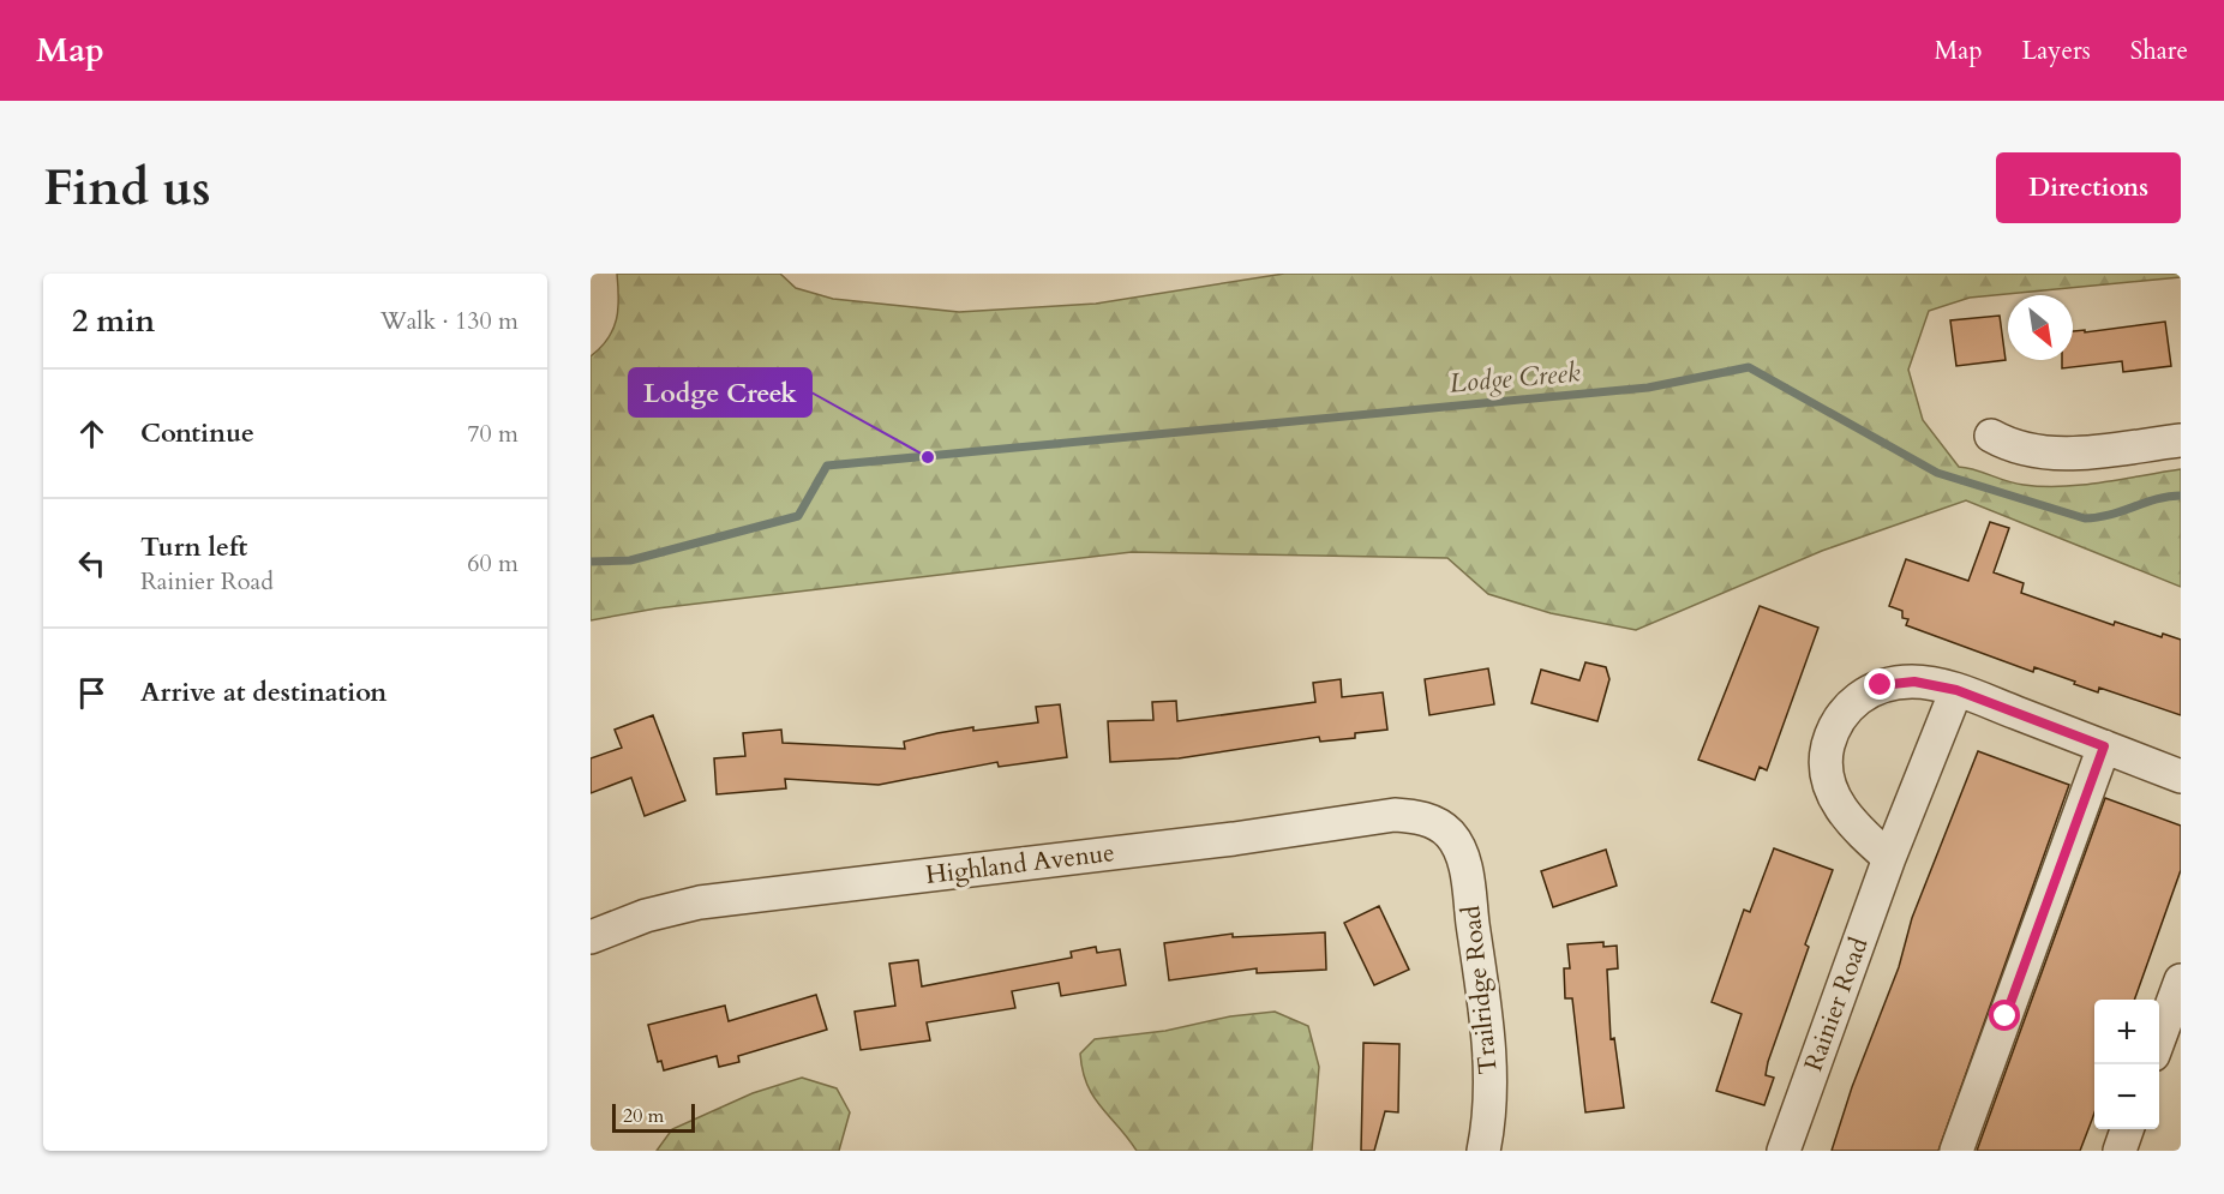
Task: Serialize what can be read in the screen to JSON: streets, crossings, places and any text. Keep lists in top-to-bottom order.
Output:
{
  "streets": {
    "street": ["Highland Avenue", "Trailridge Road", "Rainier Road"]
  },
  "crossings": [
    ["Highland Avenue", "Trailridge Road"]
  ],
  "water": ["Lodge Creek"],
  "places": ["Lodge Creek"],
  "scale_bar": "20 m",
  "north": "bottom right",
  "page": {
    "header": "Map",
    "nav": ["Map", "Layers", "Share"],
    "buttons": "Directions",
    "title": "Find us",
    "heading": ["2 min", "Walk · 130 m"],
    "list": [
      ["Continue", "70 m"],
      ["Turn left", "Rainier Road", "60 m"],
      "Arrive at destination"
    ],
    "map_buttons": ["+", "−"],
    "scale": "20 m"
  }
}
